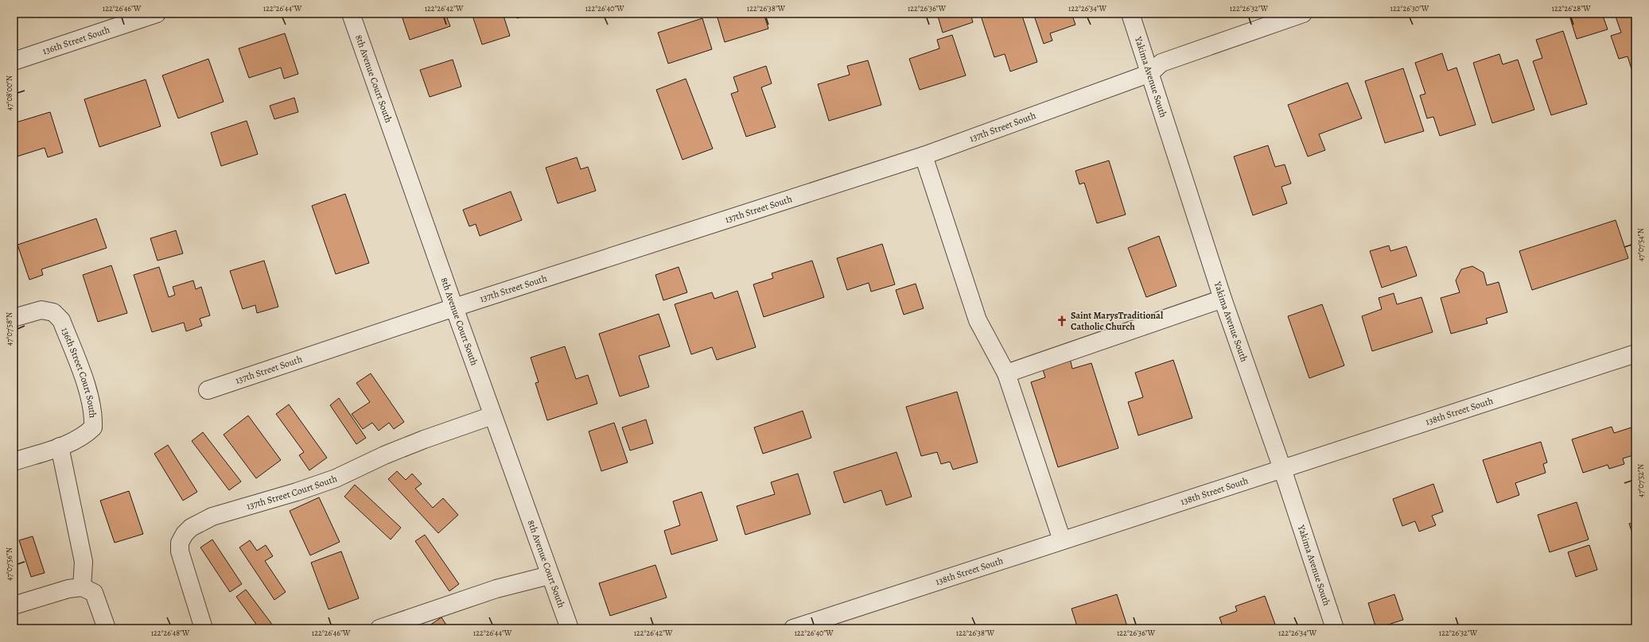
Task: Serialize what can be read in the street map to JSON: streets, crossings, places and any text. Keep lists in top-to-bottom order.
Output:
{
  "streets": {
    "street": [
      "136th Street South",
      "Yakima Avenue South",
      "8th Avenue Court South",
      "137th Street South",
      "136th Street Court South",
      "138th Street South",
      "137th Street Court South"
    ]
  },
  "crossings": [
    ["Yakima Avenue South", "137th Street South"],
    ["Yakima Avenue South", "138th Street South"],
    ["8th Avenue Court South", "137th Street South"],
    ["8th Avenue Court South", "137th Street Court South"]
  ],
  "places": {
    "church": ["Saint MarysTraditional Catholic Church"]
  },
  "coordinates": [
    "122°26'46\"W",
    "122°26'44\"W",
    "122°26'42\"W",
    "122°26'40\"W",
    "122°26'38\"W",
    "122°26'36\"W",
    "122°26'34\"W",
    "122°26'32\"W",
    "122°26'30\"W",
    "122°26'28\"W",
    "47°08'00\"N",
    "47°07'54\"N",
    "47°07'58\"N",
    "47°07'52\"N",
    "47°07'56\"N",
    "122°26'48\"W"
  ]
}
